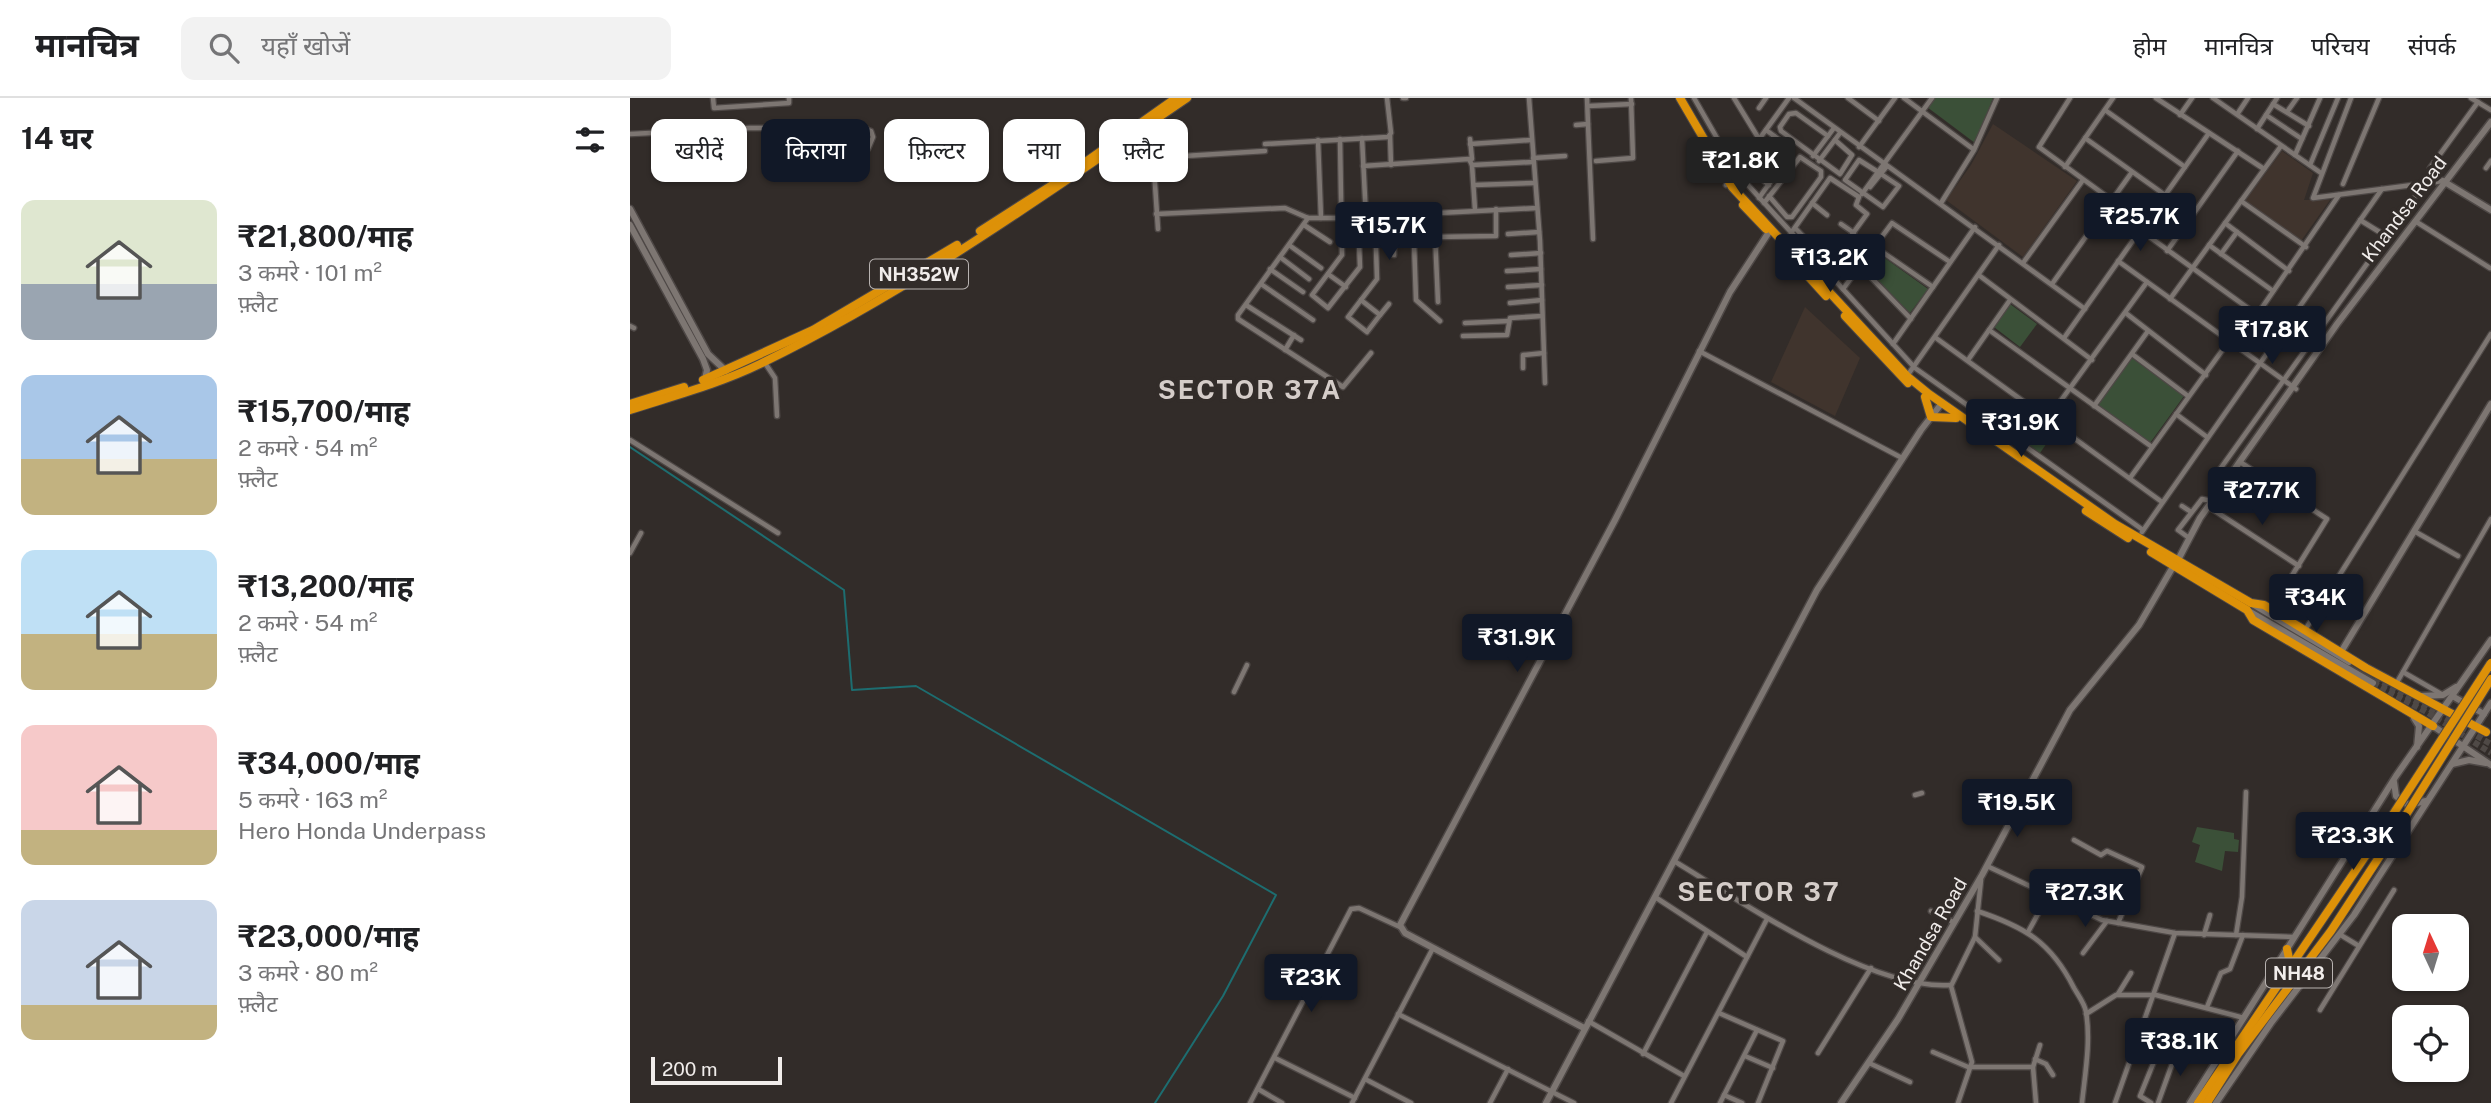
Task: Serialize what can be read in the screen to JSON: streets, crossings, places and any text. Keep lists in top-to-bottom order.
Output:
{
  "streets": {
    "highway": ["NH352W", "NH48"],
    "street": ["Khandsa Road"]
  },
  "districts": ["SECTOR 37A", "SECTOR 37"],
  "scale_bar": "200 m",
  "north": "top",
  "page": {
    "header": "मानचित्र",
    "search": "यहाँ खोजें",
    "nav": [
      "होम",
      "मानचित्र",
      "परिचय",
      "संपर्क"
    ],
    "heading": "14 घर",
    "chip": [
      "खरीदें",
      "किराया",
      "फ़िल्टर",
      "नया",
      "फ़्लैट"
    ],
    "price": [
      "₹21.8K",
      "₹25.7K",
      "₹15.7K",
      "₹13.2K",
      "₹17.8K",
      "₹31.9K",
      "₹27.7K",
      "₹34K",
      "₹31.9K",
      "₹19.5K",
      "₹23.3K",
      "₹27.3K",
      "₹23K",
      "₹38.1K"
    ],
    "list": [
      {
        "name": "₹21,800/माह",
        "note": "3 कमरे · 101 m² · फ़्लैट"
      },
      {
        "name": "₹15,700/माह",
        "note": "2 कमरे · 54 m² · फ़्लैट"
      },
      {
        "name": "₹13,200/माह",
        "note": "2 कमरे · 54 m² · फ़्लैट"
      },
      {
        "name": "₹34,000/माह",
        "note": "5 कमरे · 163 m² · Hero Honda Underpass"
      },
      {
        "name": "₹23,000/माह",
        "note": "3 कमरे · 80 m² · फ़्लैट"
      }
    ],
    "scale": "200 m"
  }
}
